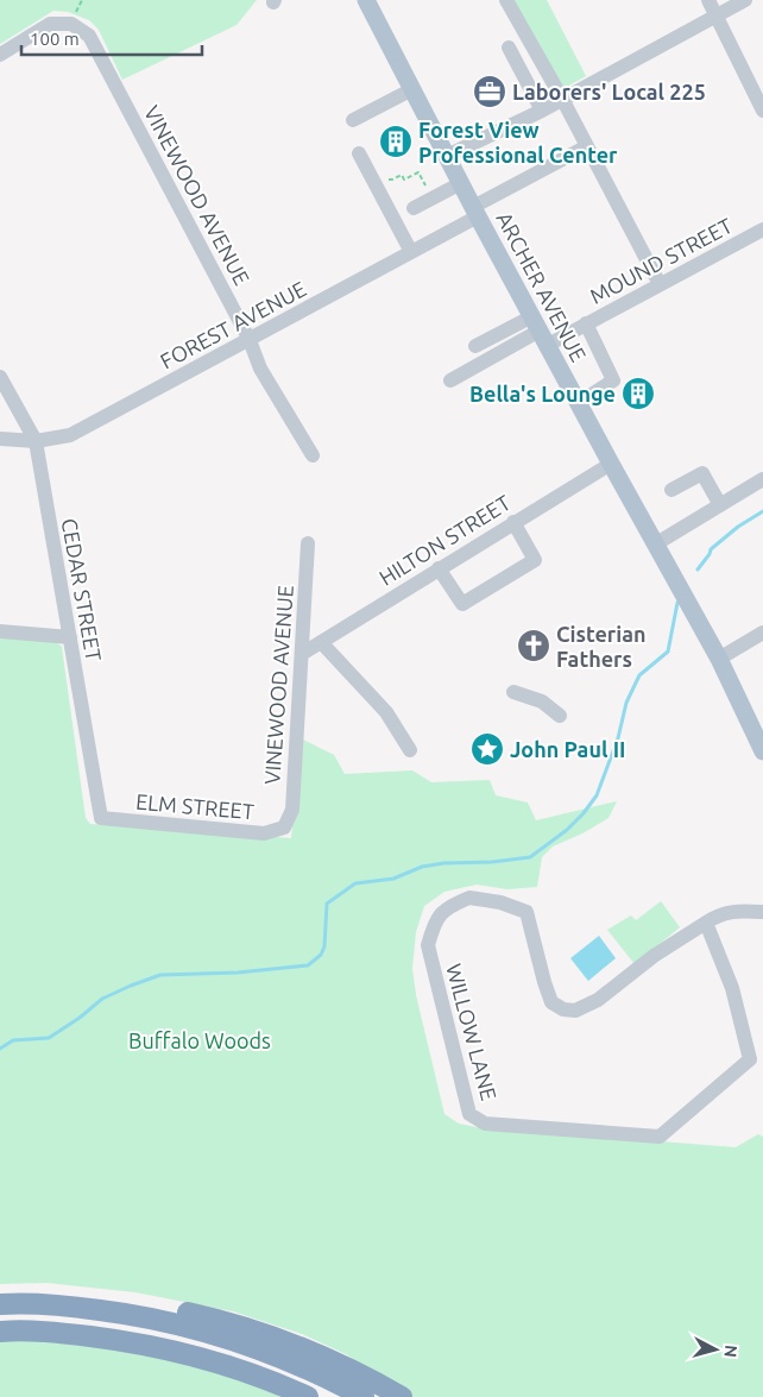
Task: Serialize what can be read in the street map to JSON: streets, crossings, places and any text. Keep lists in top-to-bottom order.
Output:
{
  "streets": {
    "main road": ["ARCHER AVENUE"],
    "street": [
      "VINEWOOD AVENUE",
      "MOUND STREET",
      "FOREST AVENUE",
      "HILTON STREET",
      "CEDAR STREET",
      "ELM STREET",
      "WILLOW LANE"
    ]
  },
  "crossings": [
    ["VINEWOOD AVENUE", "FOREST AVENUE"],
    ["VINEWOOD AVENUE", "HILTON STREET"],
    ["VINEWOOD AVENUE", "ELM STREET"],
    ["MOUND STREET", "ARCHER AVENUE"],
    ["ARCHER AVENUE", "FOREST AVENUE"],
    ["ARCHER AVENUE", "HILTON STREET"],
    ["FOREST AVENUE", "CEDAR STREET"],
    ["CEDAR STREET", "ELM STREET"]
  ],
  "parks": ["Buffalo Woods"],
  "places": {
    "office": ["Laborers' Local 225"],
    "building": ["Forest View Professional Center", "Bella's Lounge"],
    "church": ["Cisterian Fathers"],
    "place": ["John Paul II"]
  },
  "scale_bar": "100 m",
  "north": "right"
}
